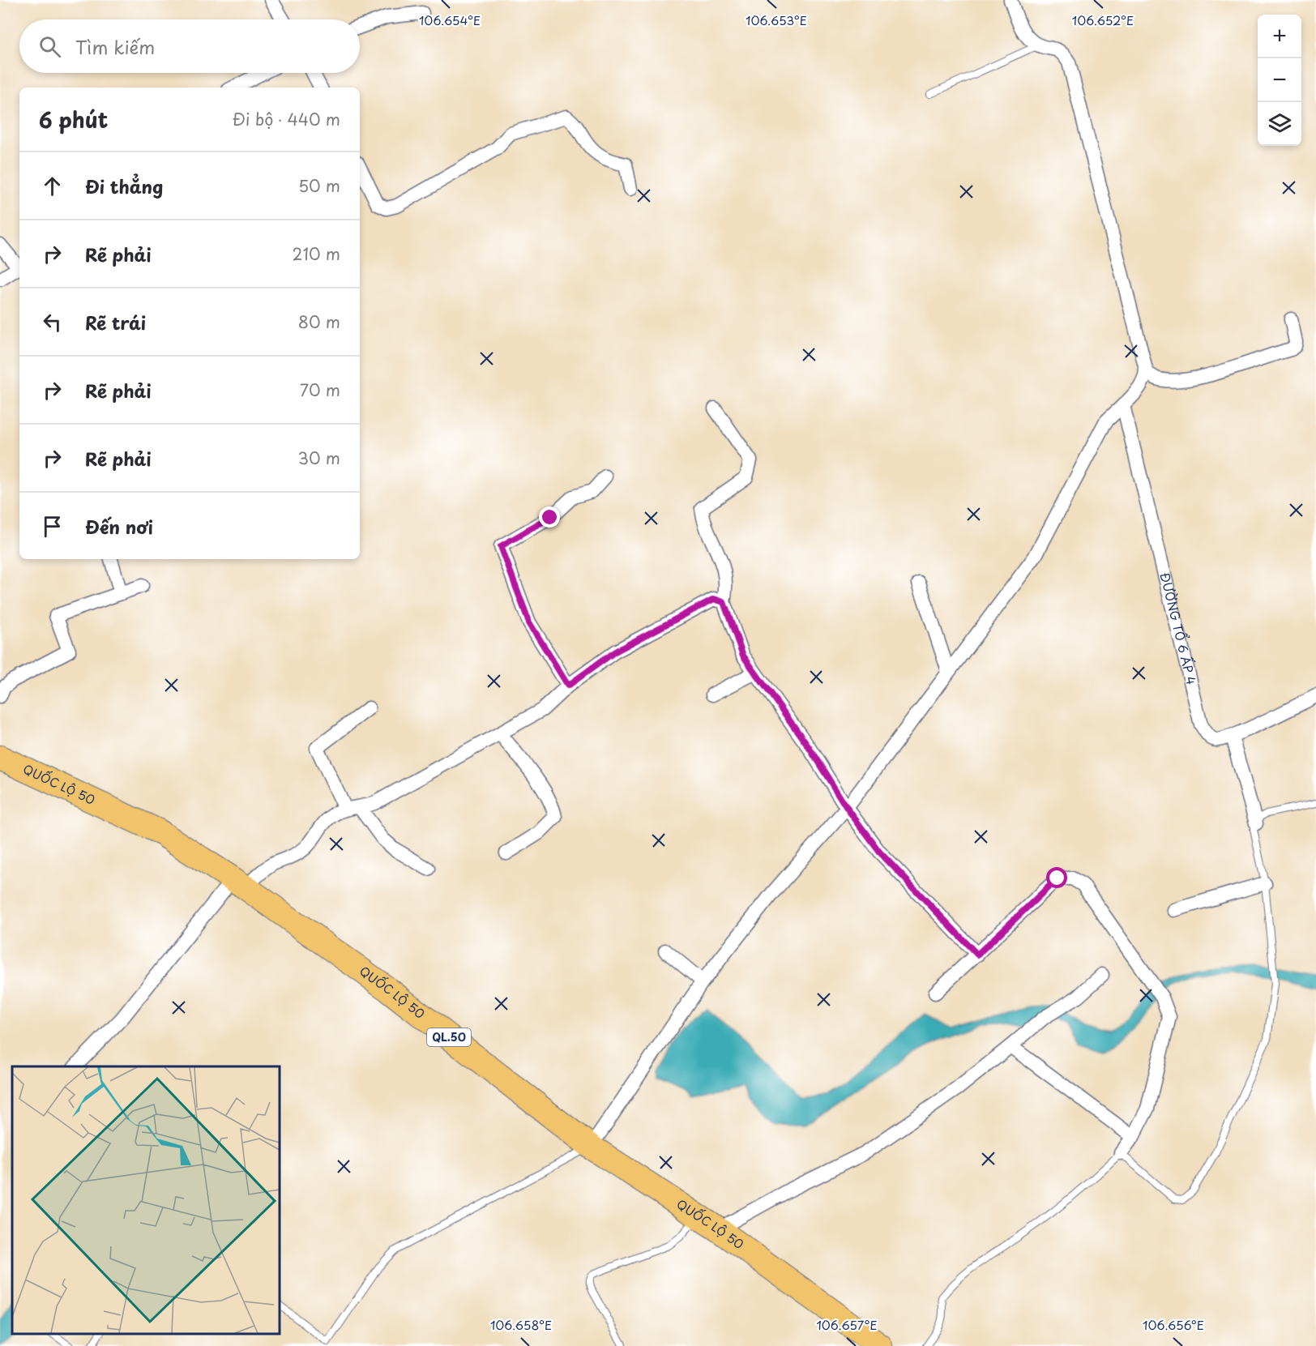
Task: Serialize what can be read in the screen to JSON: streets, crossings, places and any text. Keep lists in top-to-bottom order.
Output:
{
  "streets": {
    "highway": ["QUỐC LỘ 50", "QL.50"],
    "street": ["ĐƯỜNG TỔ 6 ẤP 4"]
  },
  "page": {
    "map_buttons": ["+", "−"],
    "search": "Tìm kiếm",
    "heading": ["6 phút", "Đi bộ · 440 m"],
    "list": [
      ["Đi thẳng", "50 m"],
      ["Rẽ phải", "210 m"],
      ["Rẽ trái", "80 m"],
      ["Rẽ phải", "70 m"],
      ["Rẽ phải", "30 m"],
      "Đến nơi"
    ]
  },
  "coordinates": [
    "106.653°E",
    "106.654°E",
    "106.652°E",
    "106.658°E",
    "106.657°E",
    "106.656°E"
  ]
}
